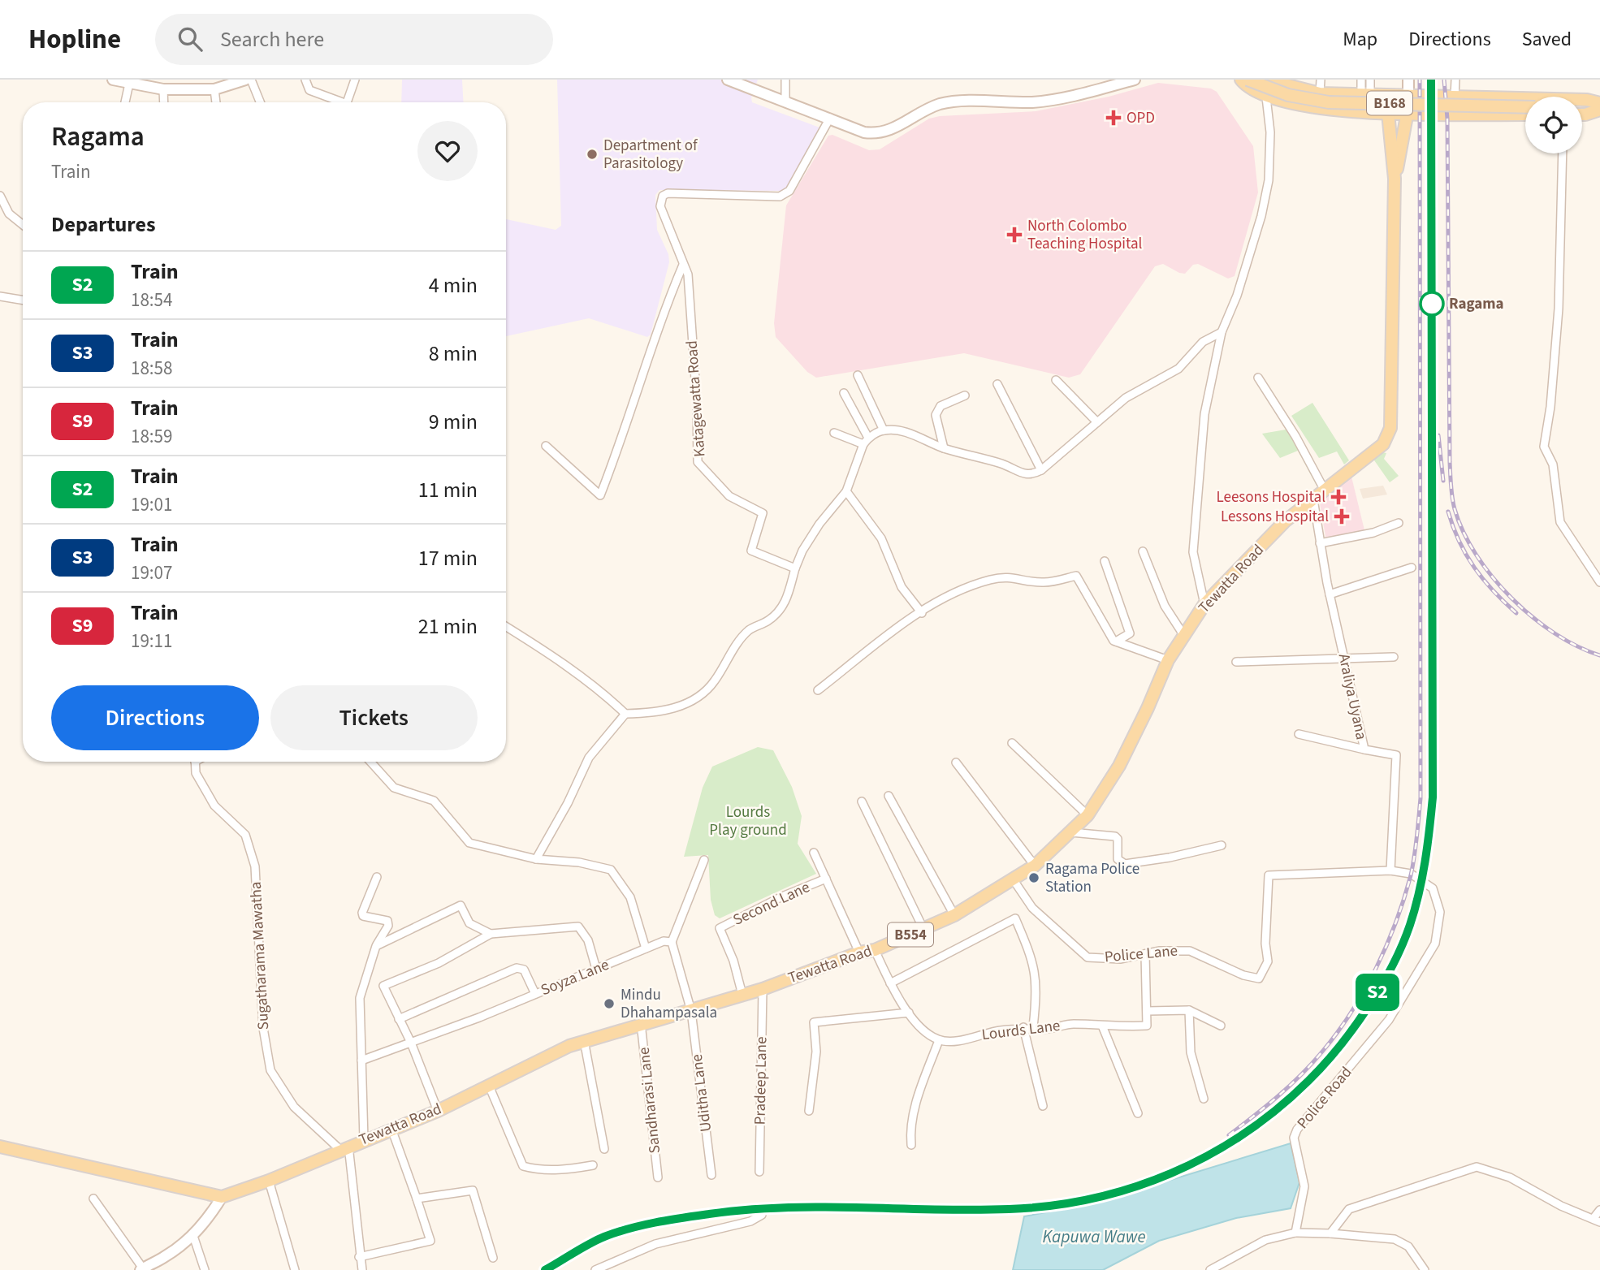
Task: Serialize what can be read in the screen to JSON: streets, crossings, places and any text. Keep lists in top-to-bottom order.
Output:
{
  "streets": {
    "main road": ["B168", "Tewatta Road", "B554"],
    "street": [
      "Katagewatta Road",
      "Araliya Uyana",
      "Second Lane",
      "Police Lane",
      "Sugatharama Mawatha",
      "Soyza Lane",
      "Lourds Lane",
      "Pradeep Lane",
      "Uditha Lane",
      "Police Road",
      "Sandharasi Lane"
    ]
  },
  "crossings": [
    ["B168", "Tewatta Road"],
    ["Tewatta Road", "Araliya Uyana"],
    ["Tewatta Road", "Second Lane"],
    ["Tewatta Road", "Police Lane"],
    ["Tewatta Road", "Sugatharama Mawatha"],
    ["Tewatta Road", "Pradeep Lane"],
    ["Tewatta Road", "Uditha Lane"],
    ["Tewatta Road", "Sandharasi Lane"],
    ["Araliya Uyana", "Police Road"],
    ["Police Lane", "Police Road"]
  ],
  "water": ["Kapuwa Wawe"],
  "parks": ["Lourds Play ground"],
  "places": {
    "health": [
      "OPD",
      "North Colombo Teaching Hospital",
      "Leesons Hospital",
      "Lessons Hospital"
    ],
    "other": [
      "Department of Parasitology",
      "Ragama",
      "Ragama Police Station",
      "Mindu Dhahampasala"
    ]
  },
  "page": {
    "header": "Hopline",
    "search": "Search here",
    "nav": ["Map", "Directions", "Saved"],
    "on_map": "S2",
    "heading": [
      ["Ragama", "Train"],
      "Departures"
    ],
    "list": [
      {
        "mark": "S2",
        "name": "Train",
        "note": "18:54",
        "value": "4 min"
      },
      {
        "mark": "S3",
        "name": "Train",
        "note": "18:58",
        "value": "8 min"
      },
      {
        "mark": "S9",
        "name": "Train",
        "note": "18:59",
        "value": "9 min"
      },
      {
        "mark": "S2",
        "name": "Train",
        "note": "19:01",
        "value": "11 min"
      },
      {
        "mark": "S3",
        "name": "Train",
        "note": "19:07",
        "value": "17 min"
      },
      {
        "mark": "S9",
        "name": "Train",
        "note": "19:11",
        "value": "21 min"
      }
    ],
    "buttons": ["Directions", "Tickets"]
  }
}
